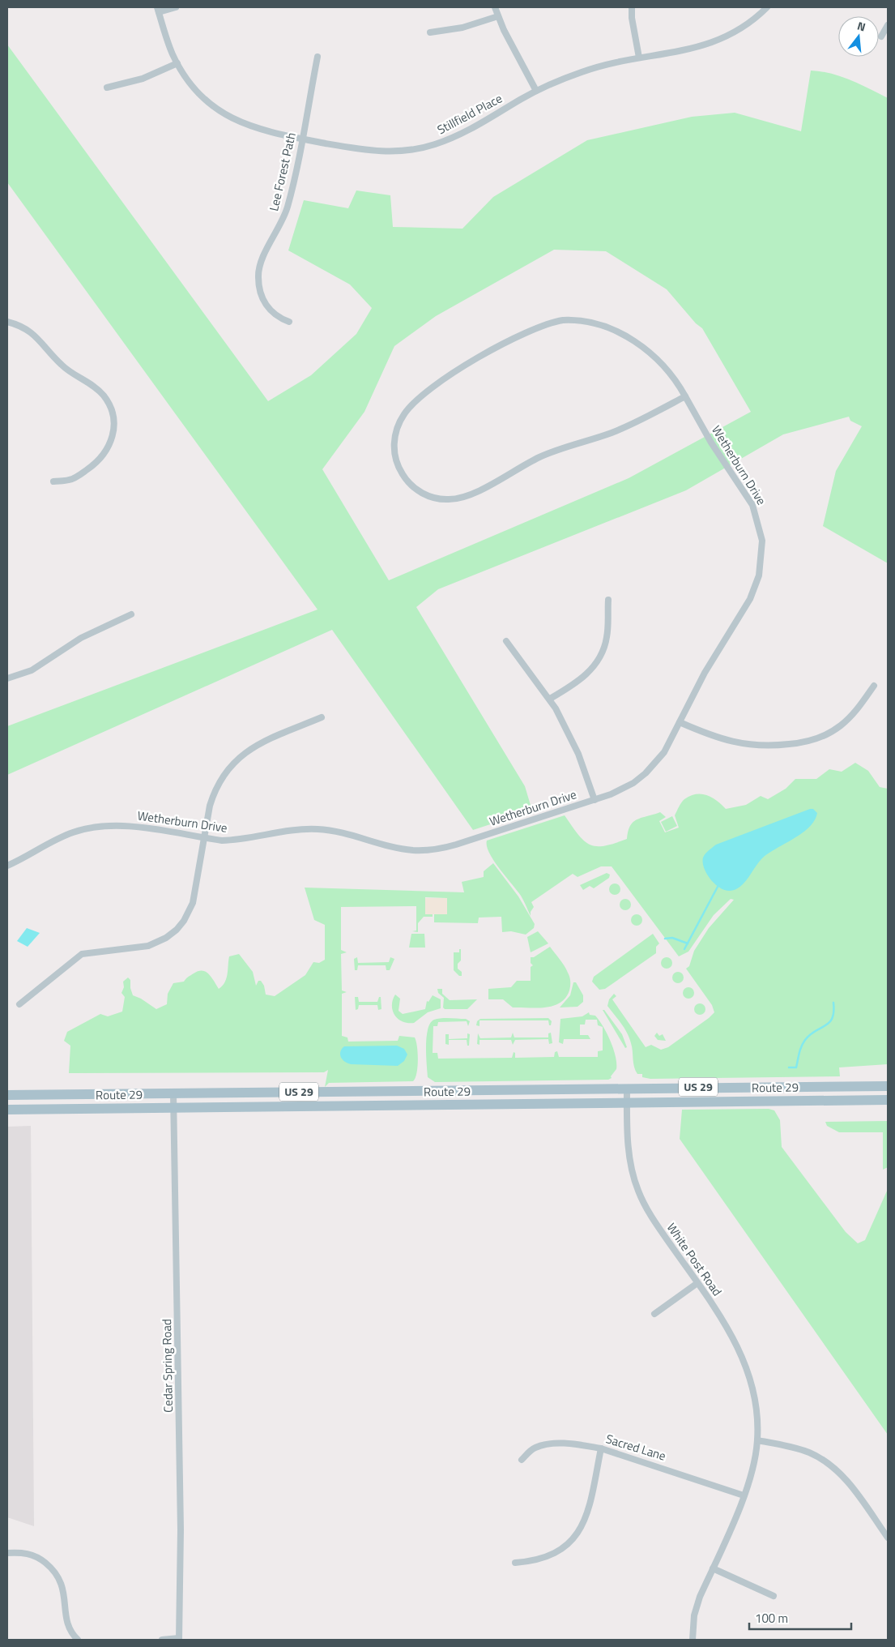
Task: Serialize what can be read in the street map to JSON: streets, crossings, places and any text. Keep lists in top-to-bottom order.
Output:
{
  "streets": {
    "main road": ["US 29", "Route 29"],
    "street": [
      "Stillfield Place",
      "Lee Forest Path",
      "Wetherburn Drive",
      "White Post Road",
      "Cedar Spring Road",
      "Sacred Lane"
    ]
  },
  "crossings": [
    ["Stillfield Place", "Lee Forest Path"],
    ["Route 29", "White Post Road"],
    ["Route 29", "Cedar Spring Road"],
    ["White Post Road", "Sacred Lane"]
  ],
  "scale_bar": "100 m",
  "north": "top"
}
